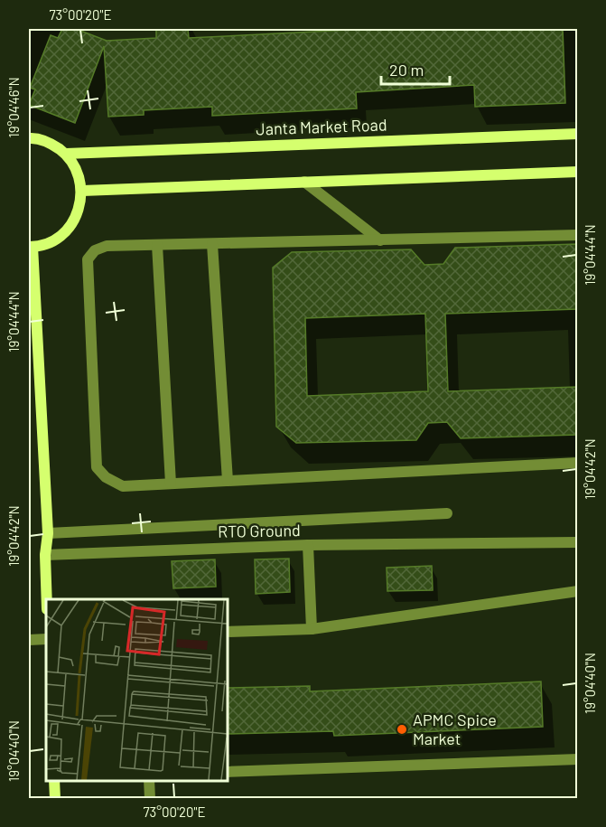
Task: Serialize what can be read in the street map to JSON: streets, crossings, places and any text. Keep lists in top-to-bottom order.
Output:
{
  "streets": {
    "main road": ["Janta Market Road"],
    "street": ["RTO Ground"]
  },
  "places": ["APMC Spice Market"],
  "scale_bar": "20 m",
  "coordinates": [
    "73°00'20\"E",
    "19°04'46\"N",
    "19°04'44\"N",
    "19°04'42\"N",
    "19°04'40\"N"
  ]
}
